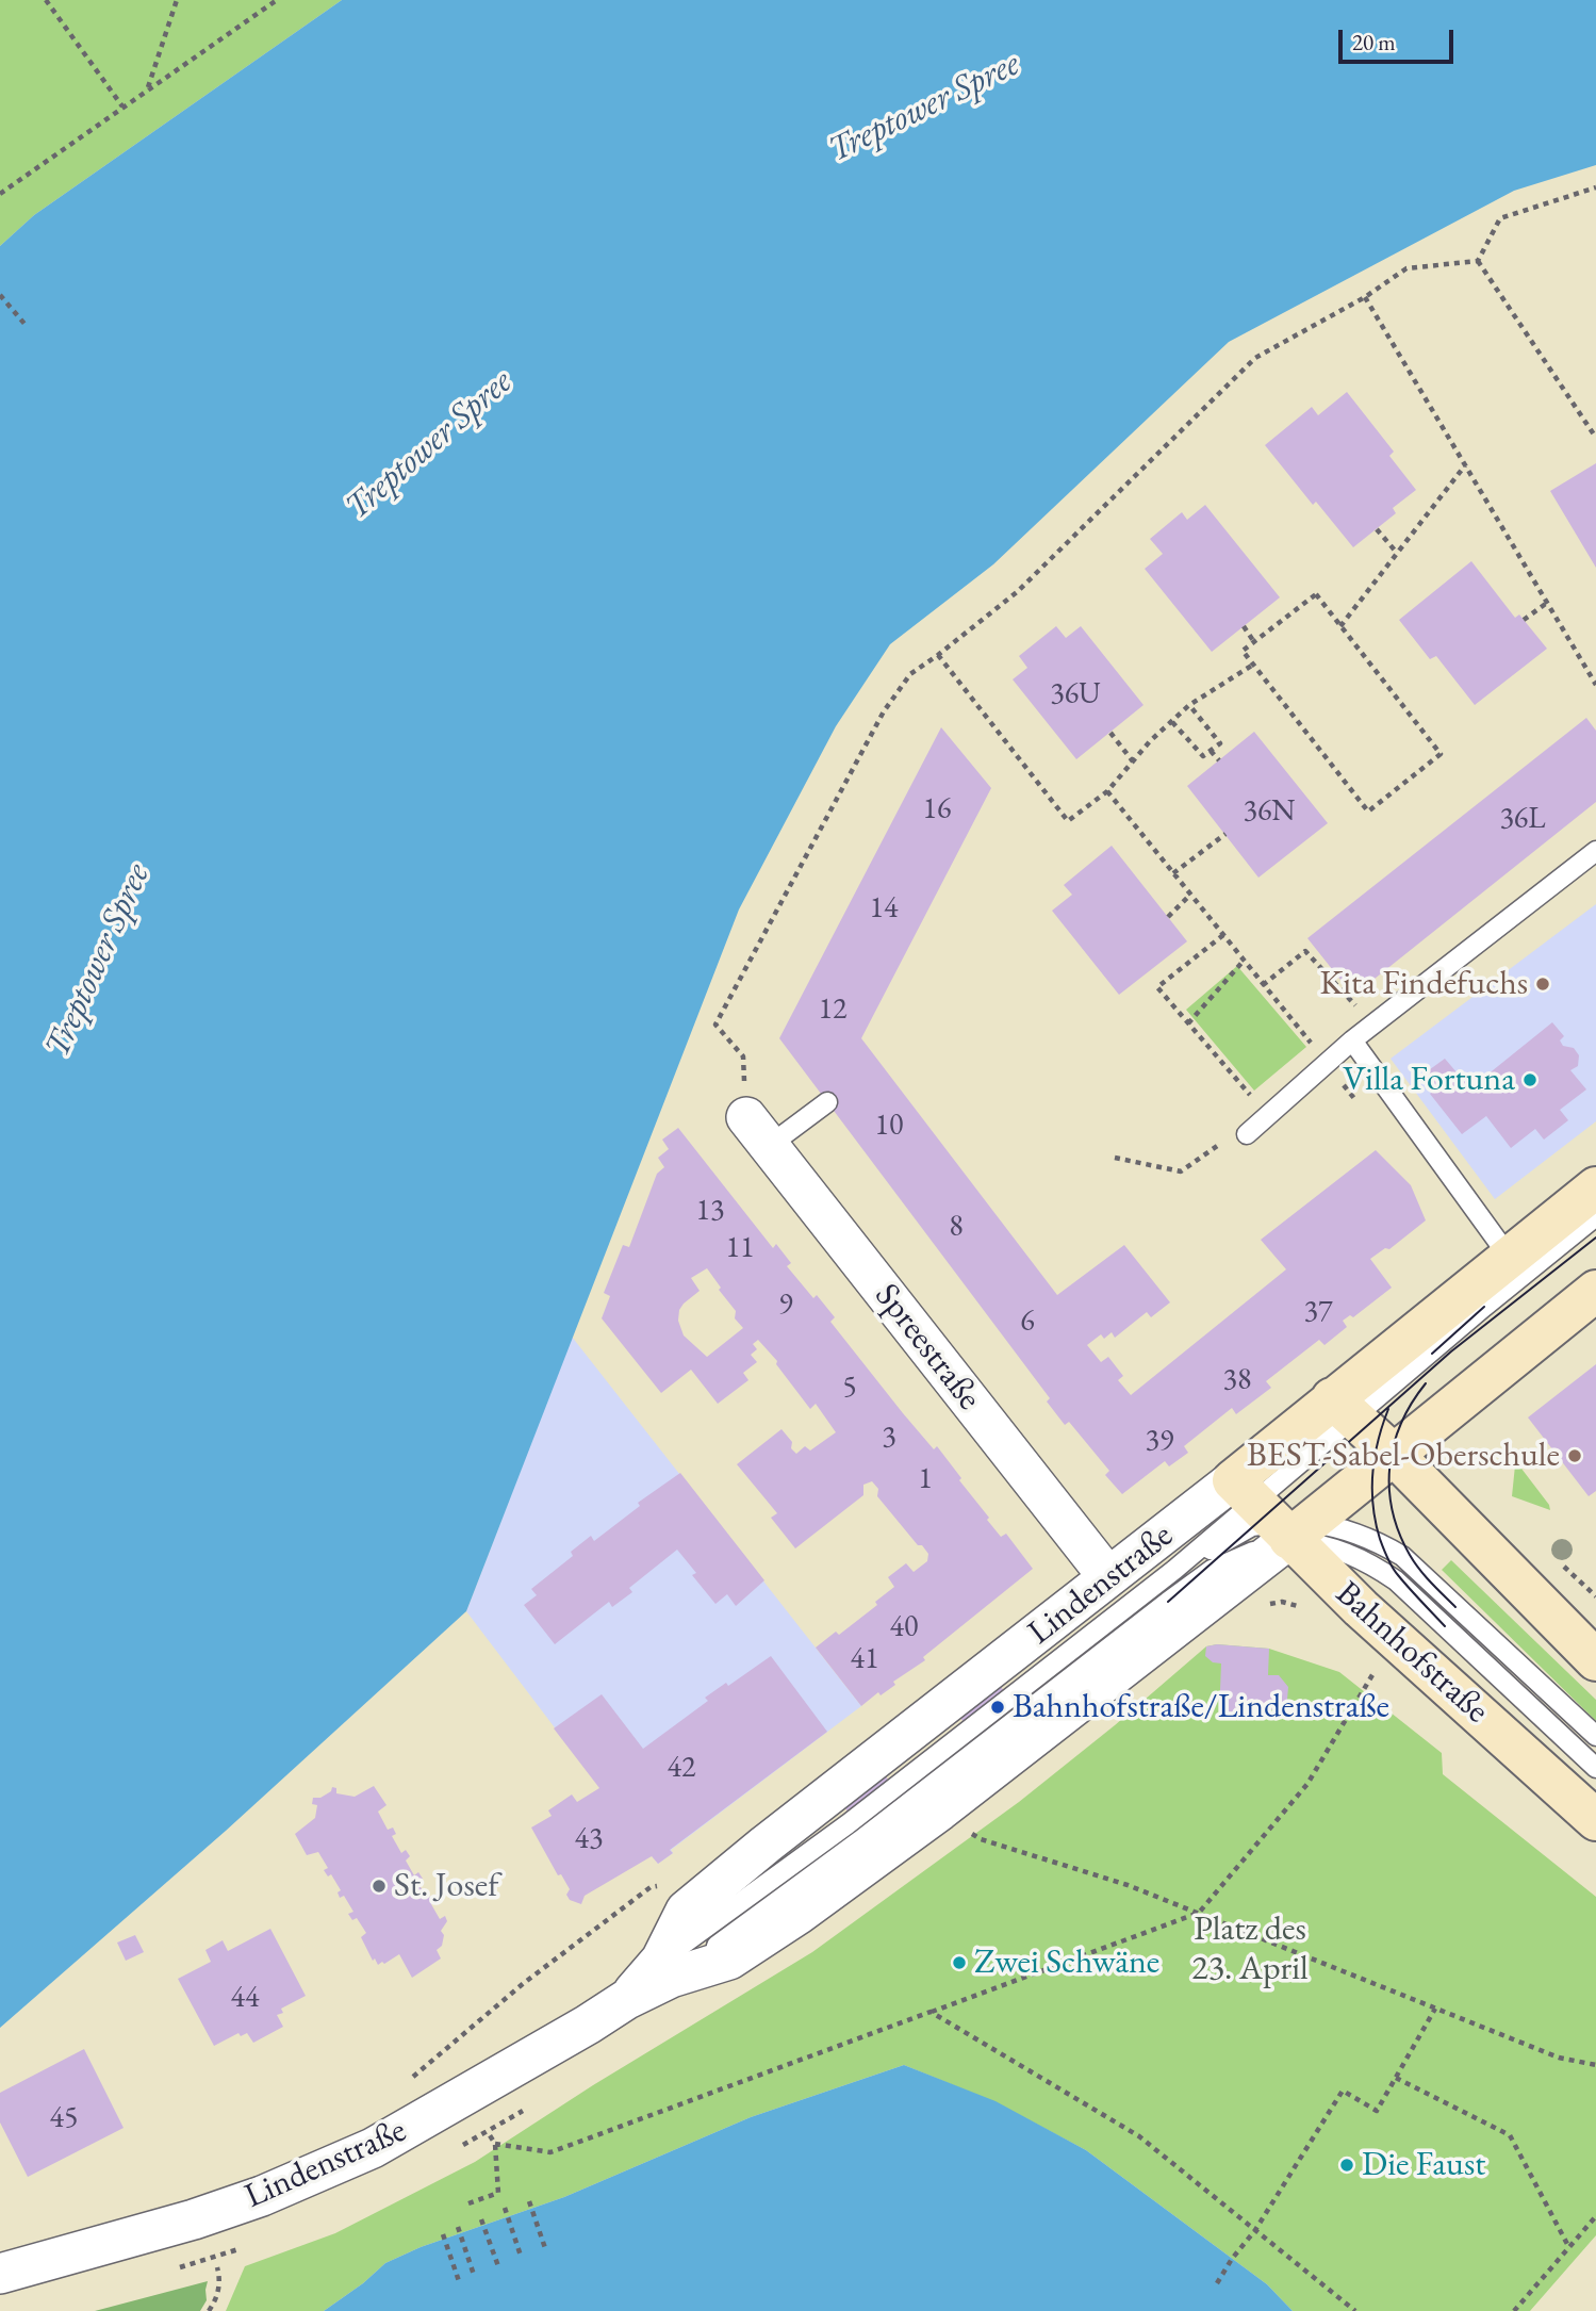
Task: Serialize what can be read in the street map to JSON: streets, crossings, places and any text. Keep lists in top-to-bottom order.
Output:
{
  "streets": {
    "main road": ["Lindenstraße", "Bahnhofstraße"],
    "street": ["Spreestraße"]
  },
  "crossings": [
    ["Spreestraße", "Lindenstraße"],
    ["Lindenstraße", "Bahnhofstraße"]
  ],
  "water": ["Treptower Spree"],
  "parks": ["Platz des 23. April"],
  "places": [
    "Kita Findefuchs",
    "Villa Fortuna",
    "BEST-Sabel-Oberschule",
    "Bahnhofstraße/Lindenstraße",
    "St. Josef",
    "Zwei Schwäne",
    "Die Faust"
  ],
  "house_numbers": [
    "36U",
    "16",
    "36N",
    "36L",
    "14",
    "12",
    "10",
    "13",
    "8",
    "11",
    "9",
    "37",
    "6",
    "38",
    "5",
    "3",
    "39",
    "1",
    "40",
    "41",
    "42",
    "43",
    "44",
    "45"
  ],
  "scale_bar": "20 m"
}
